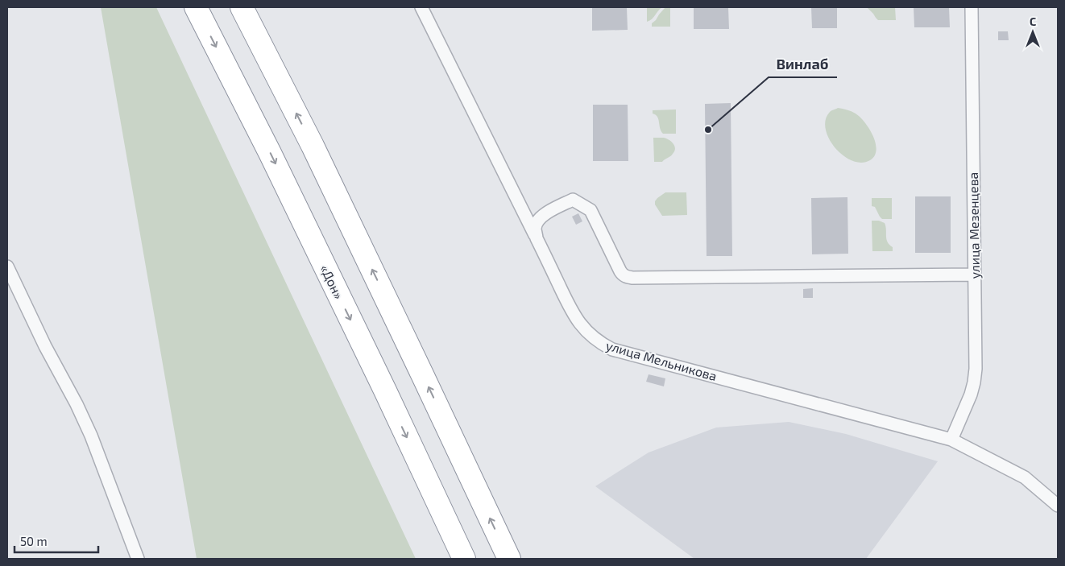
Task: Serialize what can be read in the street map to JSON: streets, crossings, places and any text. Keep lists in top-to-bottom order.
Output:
{
  "streets": {
    "highway": ["«Дон»"],
    "street": ["улица Мезенцева", "улица Мельникова"]
  },
  "crossings": [
    ["улица Мезенцева", "улица Мельникова"]
  ],
  "places": ["Винлаб"],
  "scale_bar": "50 m",
  "north": "top"
}
